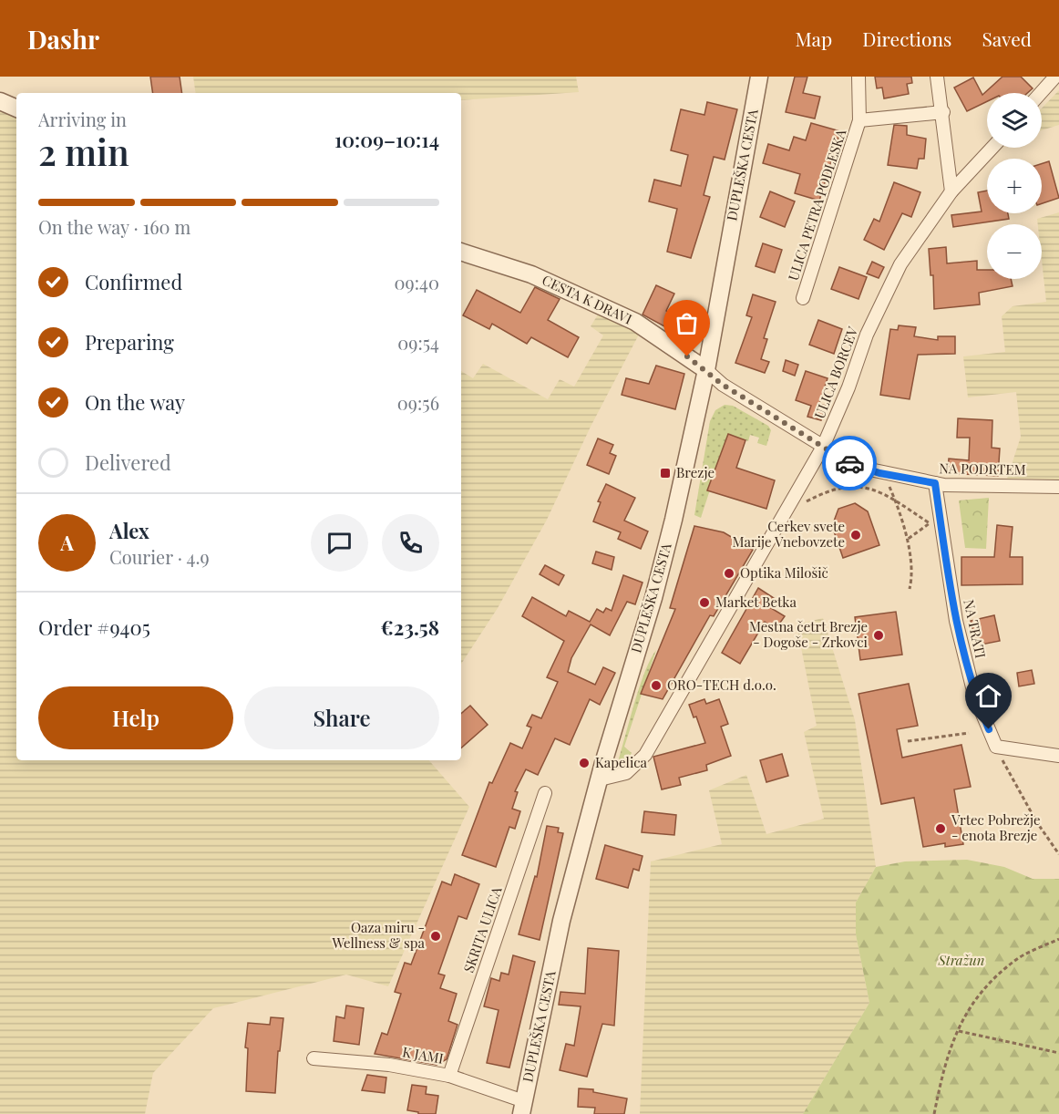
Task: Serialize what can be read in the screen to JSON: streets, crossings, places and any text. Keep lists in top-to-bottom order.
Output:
{
  "streets": {
    "street": [
      "DUPLEŠKA CESTA",
      "ULICA PETRA PODLESKA",
      "CESTA K DRAVI",
      "ULICA BORCEV",
      "NA PODRTEM",
      "NA TRATI",
      "SKRITA ULICA",
      "K JAMI"
    ]
  },
  "crossings": [
    ["DUPLEŠKA CESTA", "CESTA K DRAVI"],
    ["DUPLEŠKA CESTA", "ULICA BORCEV"],
    ["DUPLEŠKA CESTA", "NA PODRTEM"],
    ["DUPLEŠKA CESTA", "K JAMI"],
    ["CESTA K DRAVI", "NA PODRTEM"],
    ["ULICA BORCEV", "NA PODRTEM"],
    ["NA PODRTEM", "NA TRATI"],
    ["SKRITA ULICA", "K JAMI"]
  ],
  "parks": ["Stražun"],
  "places": {
    "transit": ["Brezje"],
    "other": [
      "Cerkev svete Marije Vnebovzete",
      "Optika Milošič",
      "Market Betka",
      "Mestna četrt Brezje - Dogoše - Zrkovci",
      "ORO-TECH d.o.o.",
      "Kapelica",
      "Vrtec Pobrežje - enota Brezje",
      "Oaza miru - Wellness & spa"
    ]
  },
  "page": {
    "header": "Dashr",
    "nav": ["Map", "Directions", "Saved"],
    "map_buttons": ["+", "−"],
    "heading": ["2 min", "Arriving in", "10:09–10:14"],
    "panel": [
      "Alex",
      "Courier · 4.9",
      "Order #9405",
      "€23.58"
    ],
    "bar": "On the way · 160 m",
    "list": [
      ["Confirmed", "09:40"],
      ["Preparing", "09:54"],
      ["On the way", "09:56"],
      "Delivered"
    ],
    "round": "A",
    "buttons": ["Help", "Share"]
  }
}
